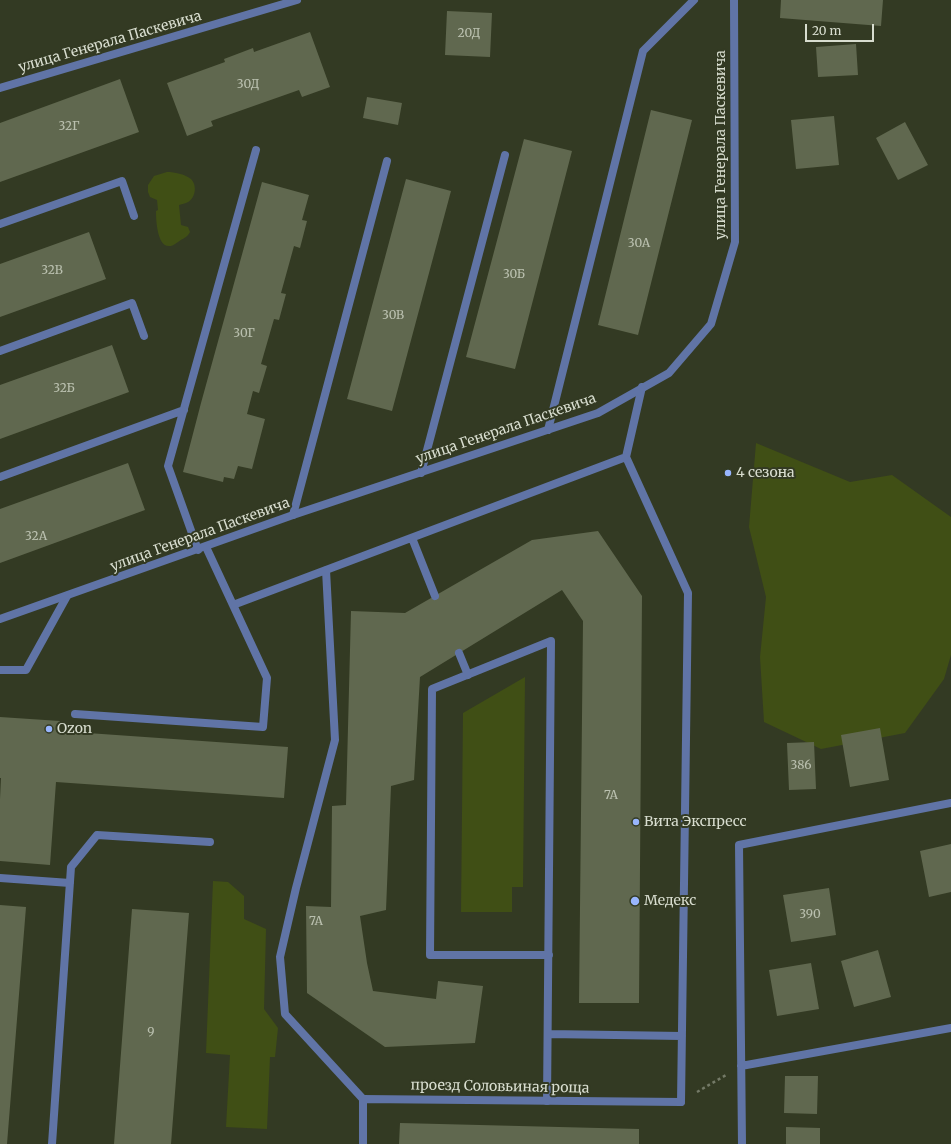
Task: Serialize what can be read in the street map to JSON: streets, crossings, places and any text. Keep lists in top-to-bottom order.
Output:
{
  "streets": {
    "street": ["улица Генерала Паскевича", "проезд Соловьиная роща"]
  },
  "places": [
    "4 сезона",
    "Ozon",
    "Вита Экспресс",
    "Медекс"
  ],
  "house_numbers": [
    "20Д",
    "30Д",
    "32Г",
    "30А",
    "32В",
    "30Б",
    "30В",
    "30Г",
    "32Б",
    "32А",
    "386",
    "7А",
    "390",
    "7А",
    "9"
  ],
  "scale_bar": "20 m"
}
